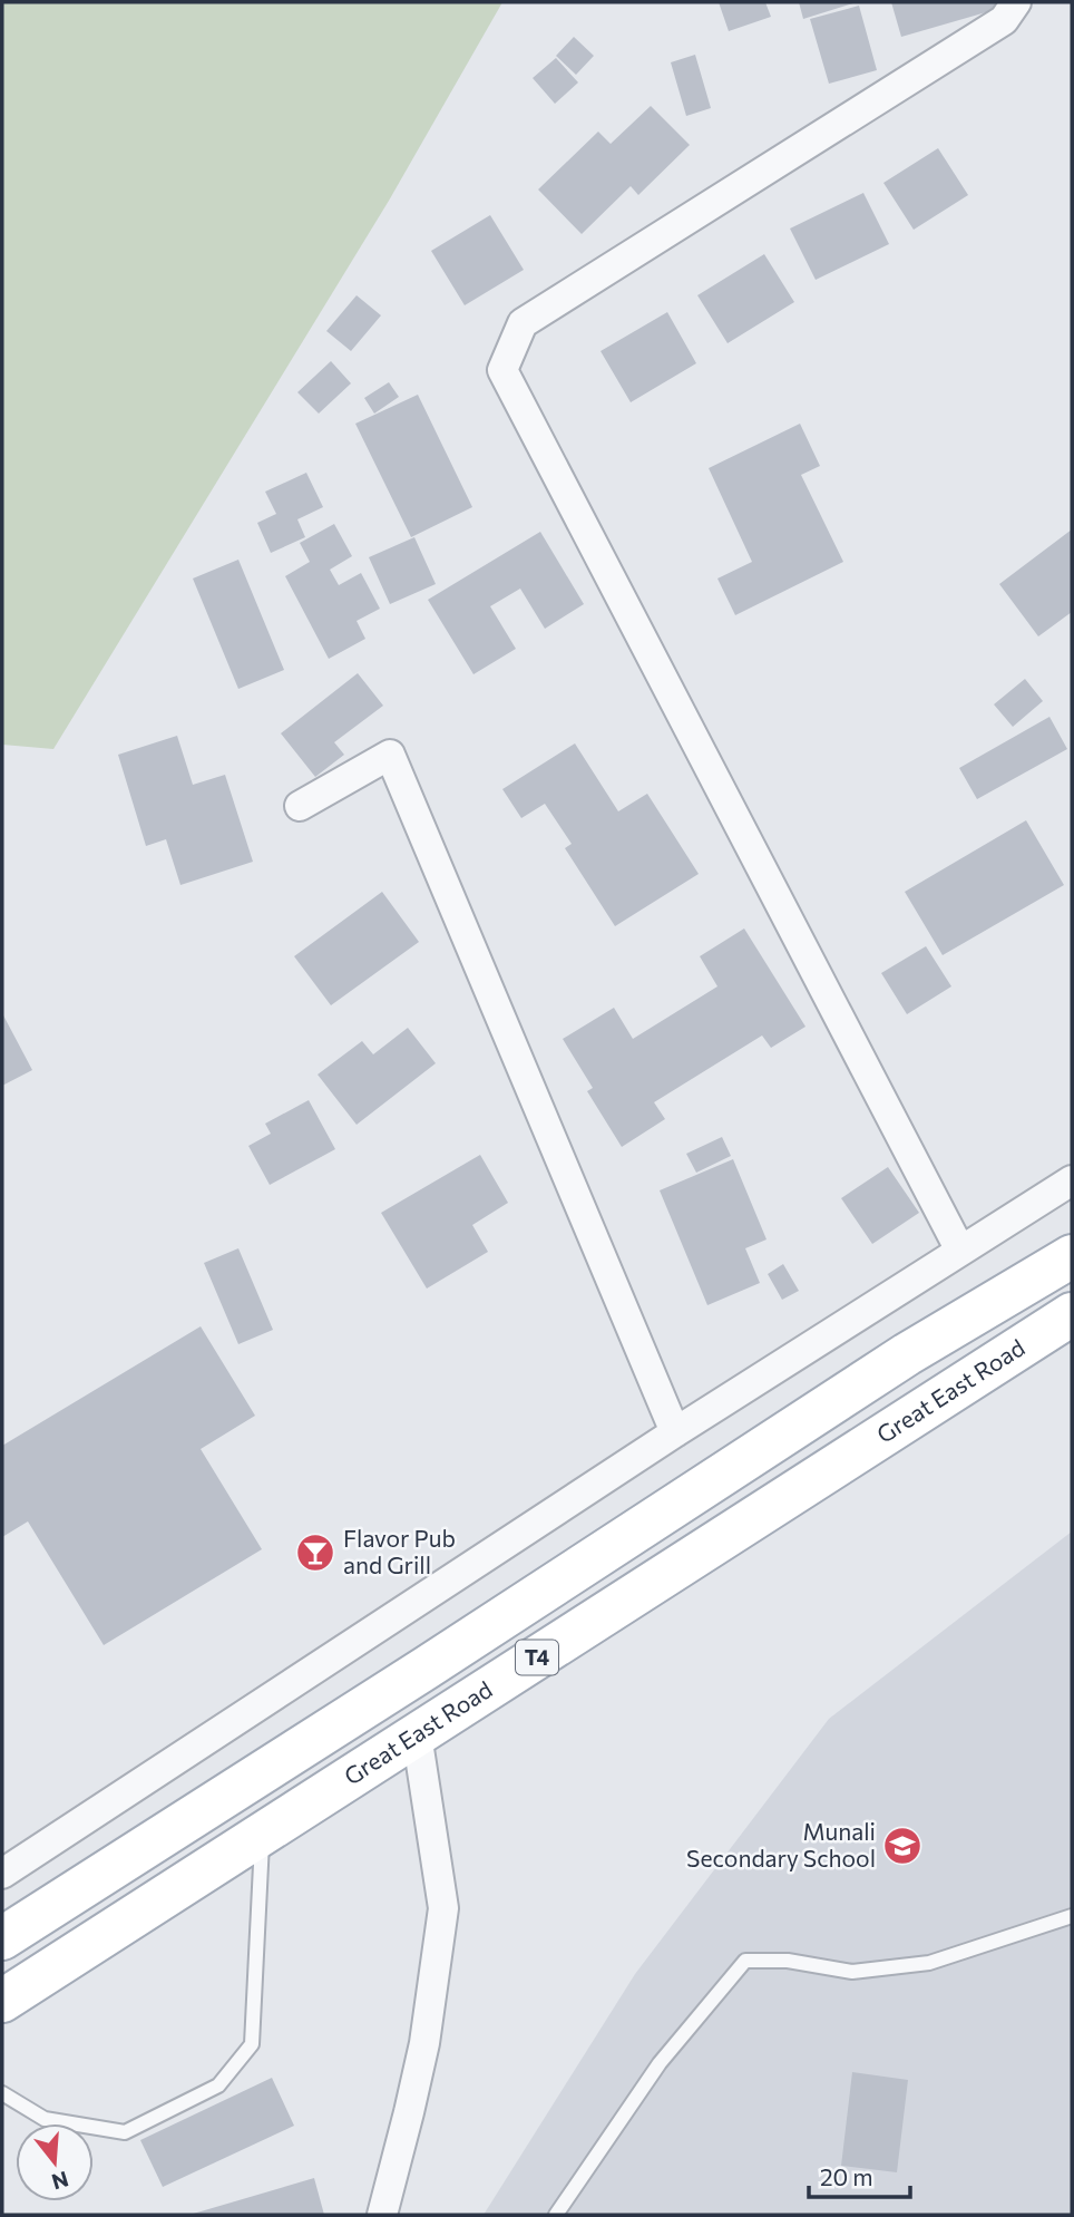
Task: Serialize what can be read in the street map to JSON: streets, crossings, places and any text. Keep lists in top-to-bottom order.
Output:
{
  "streets": {
    "main road": ["Great East Road", "T4"]
  },
  "places": {
    "bar": ["Flavor Pub and Grill"],
    "school or university": ["Munali Secondary School"]
  },
  "scale_bar": "20 m",
  "north": "bottom"
}
